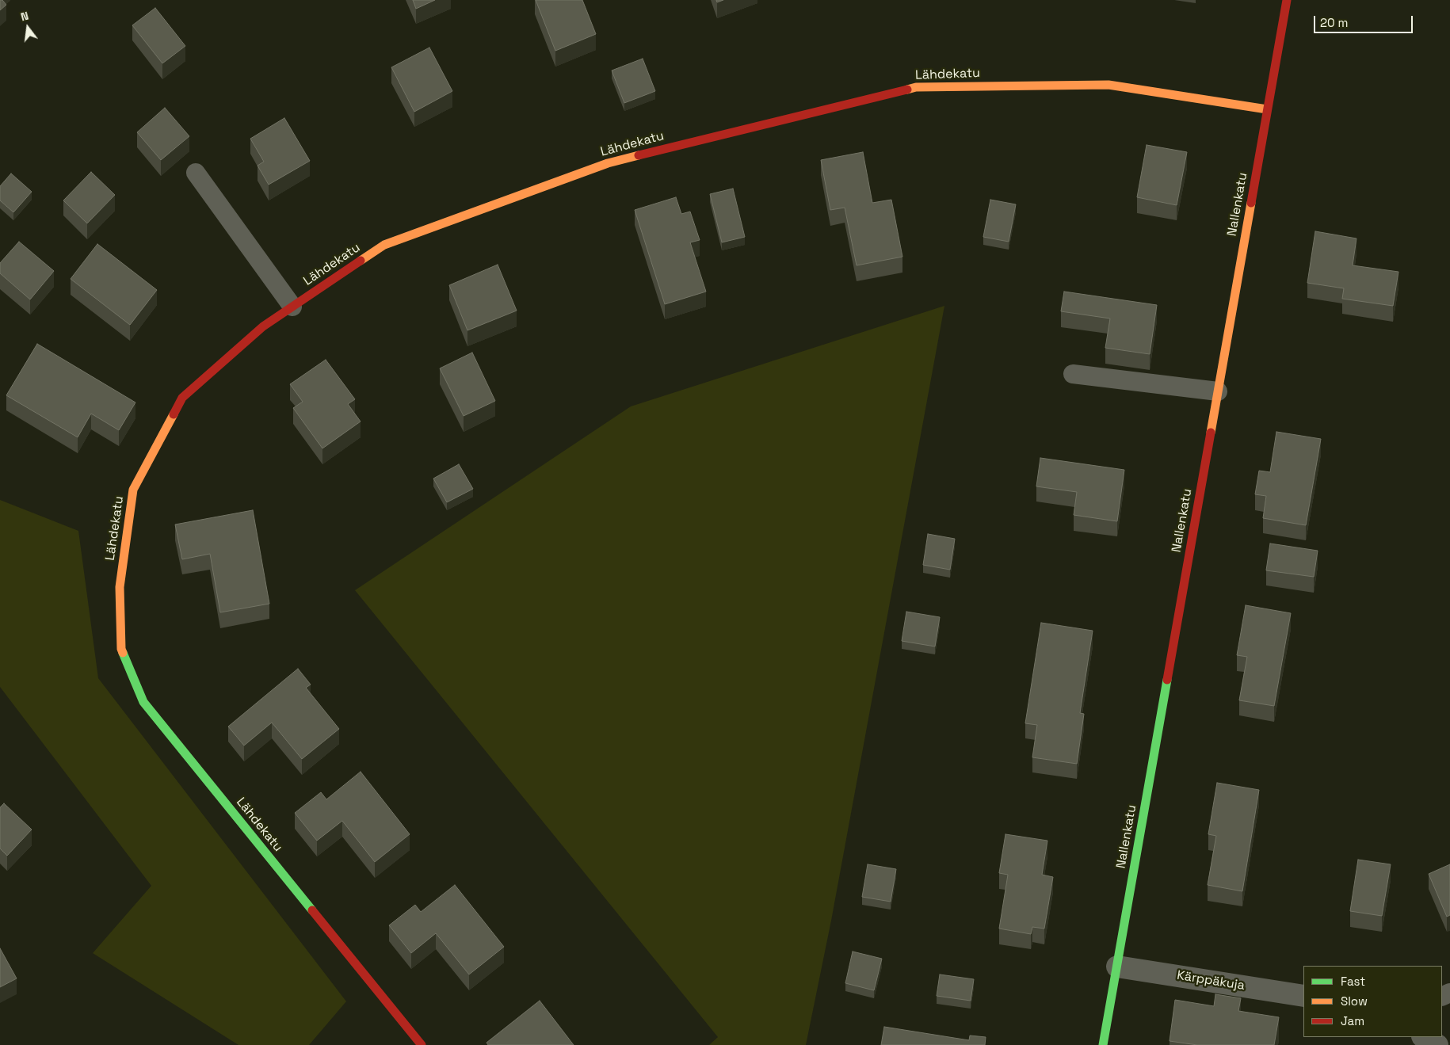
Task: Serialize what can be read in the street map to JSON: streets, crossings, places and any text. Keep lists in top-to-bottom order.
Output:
{
  "streets": {
    "street": ["Lähdekatu", "Nallenkatu", "Kärppäkuja"]
  },
  "crossings": [
    ["Lähdekatu", "Nallenkatu"],
    ["Nallenkatu", "Kärppäkuja"]
  ],
  "legend": ["Fast", "Slow", "Jam"],
  "scale_bar": "20 m",
  "north": "top"
}
